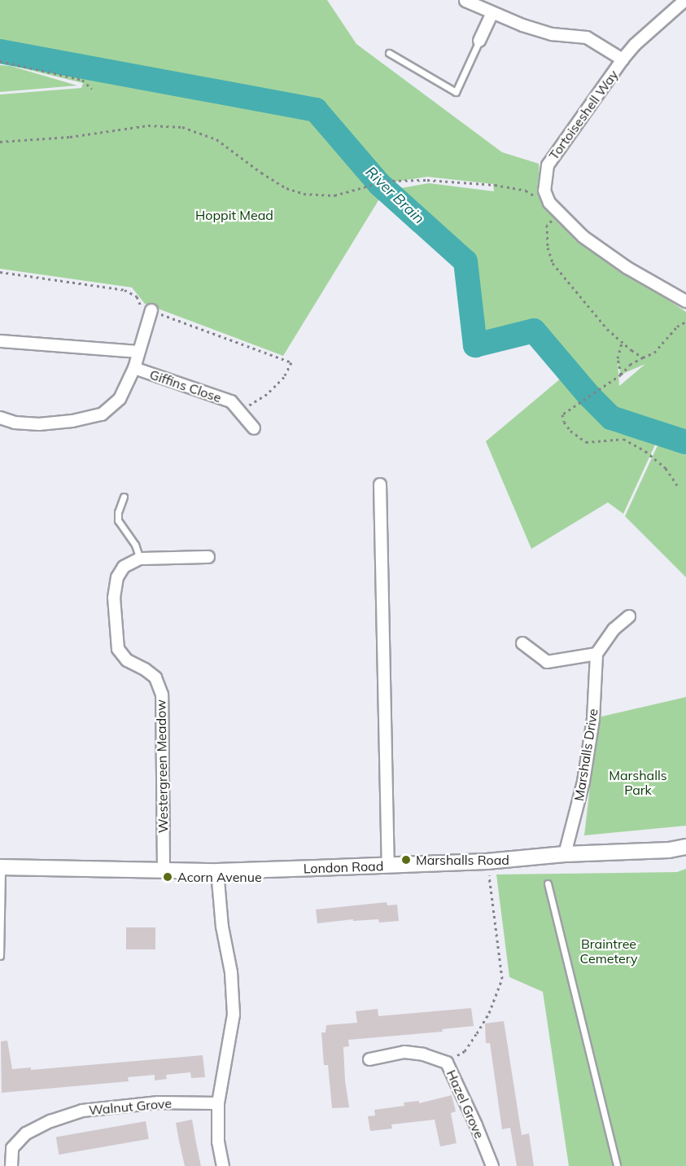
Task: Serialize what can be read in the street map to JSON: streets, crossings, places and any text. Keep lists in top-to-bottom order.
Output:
{
  "streets": {
    "street": [
      "Tortoiseshell Way",
      "Giffins Close",
      "Marshalls Drive",
      "Westergreen Meadow",
      "London Road",
      "Hazel Grove",
      "Walnut Grove"
    ]
  },
  "crossings": [
    ["Marshalls Drive", "London Road"],
    ["Westergreen Meadow", "London Road"]
  ],
  "water": ["River Brain"],
  "parks": ["Hoppit Mead", "Marshalls Park", "Braintree Cemetery"],
  "places": ["Marshalls Road", "Acorn Avenue"]
}
